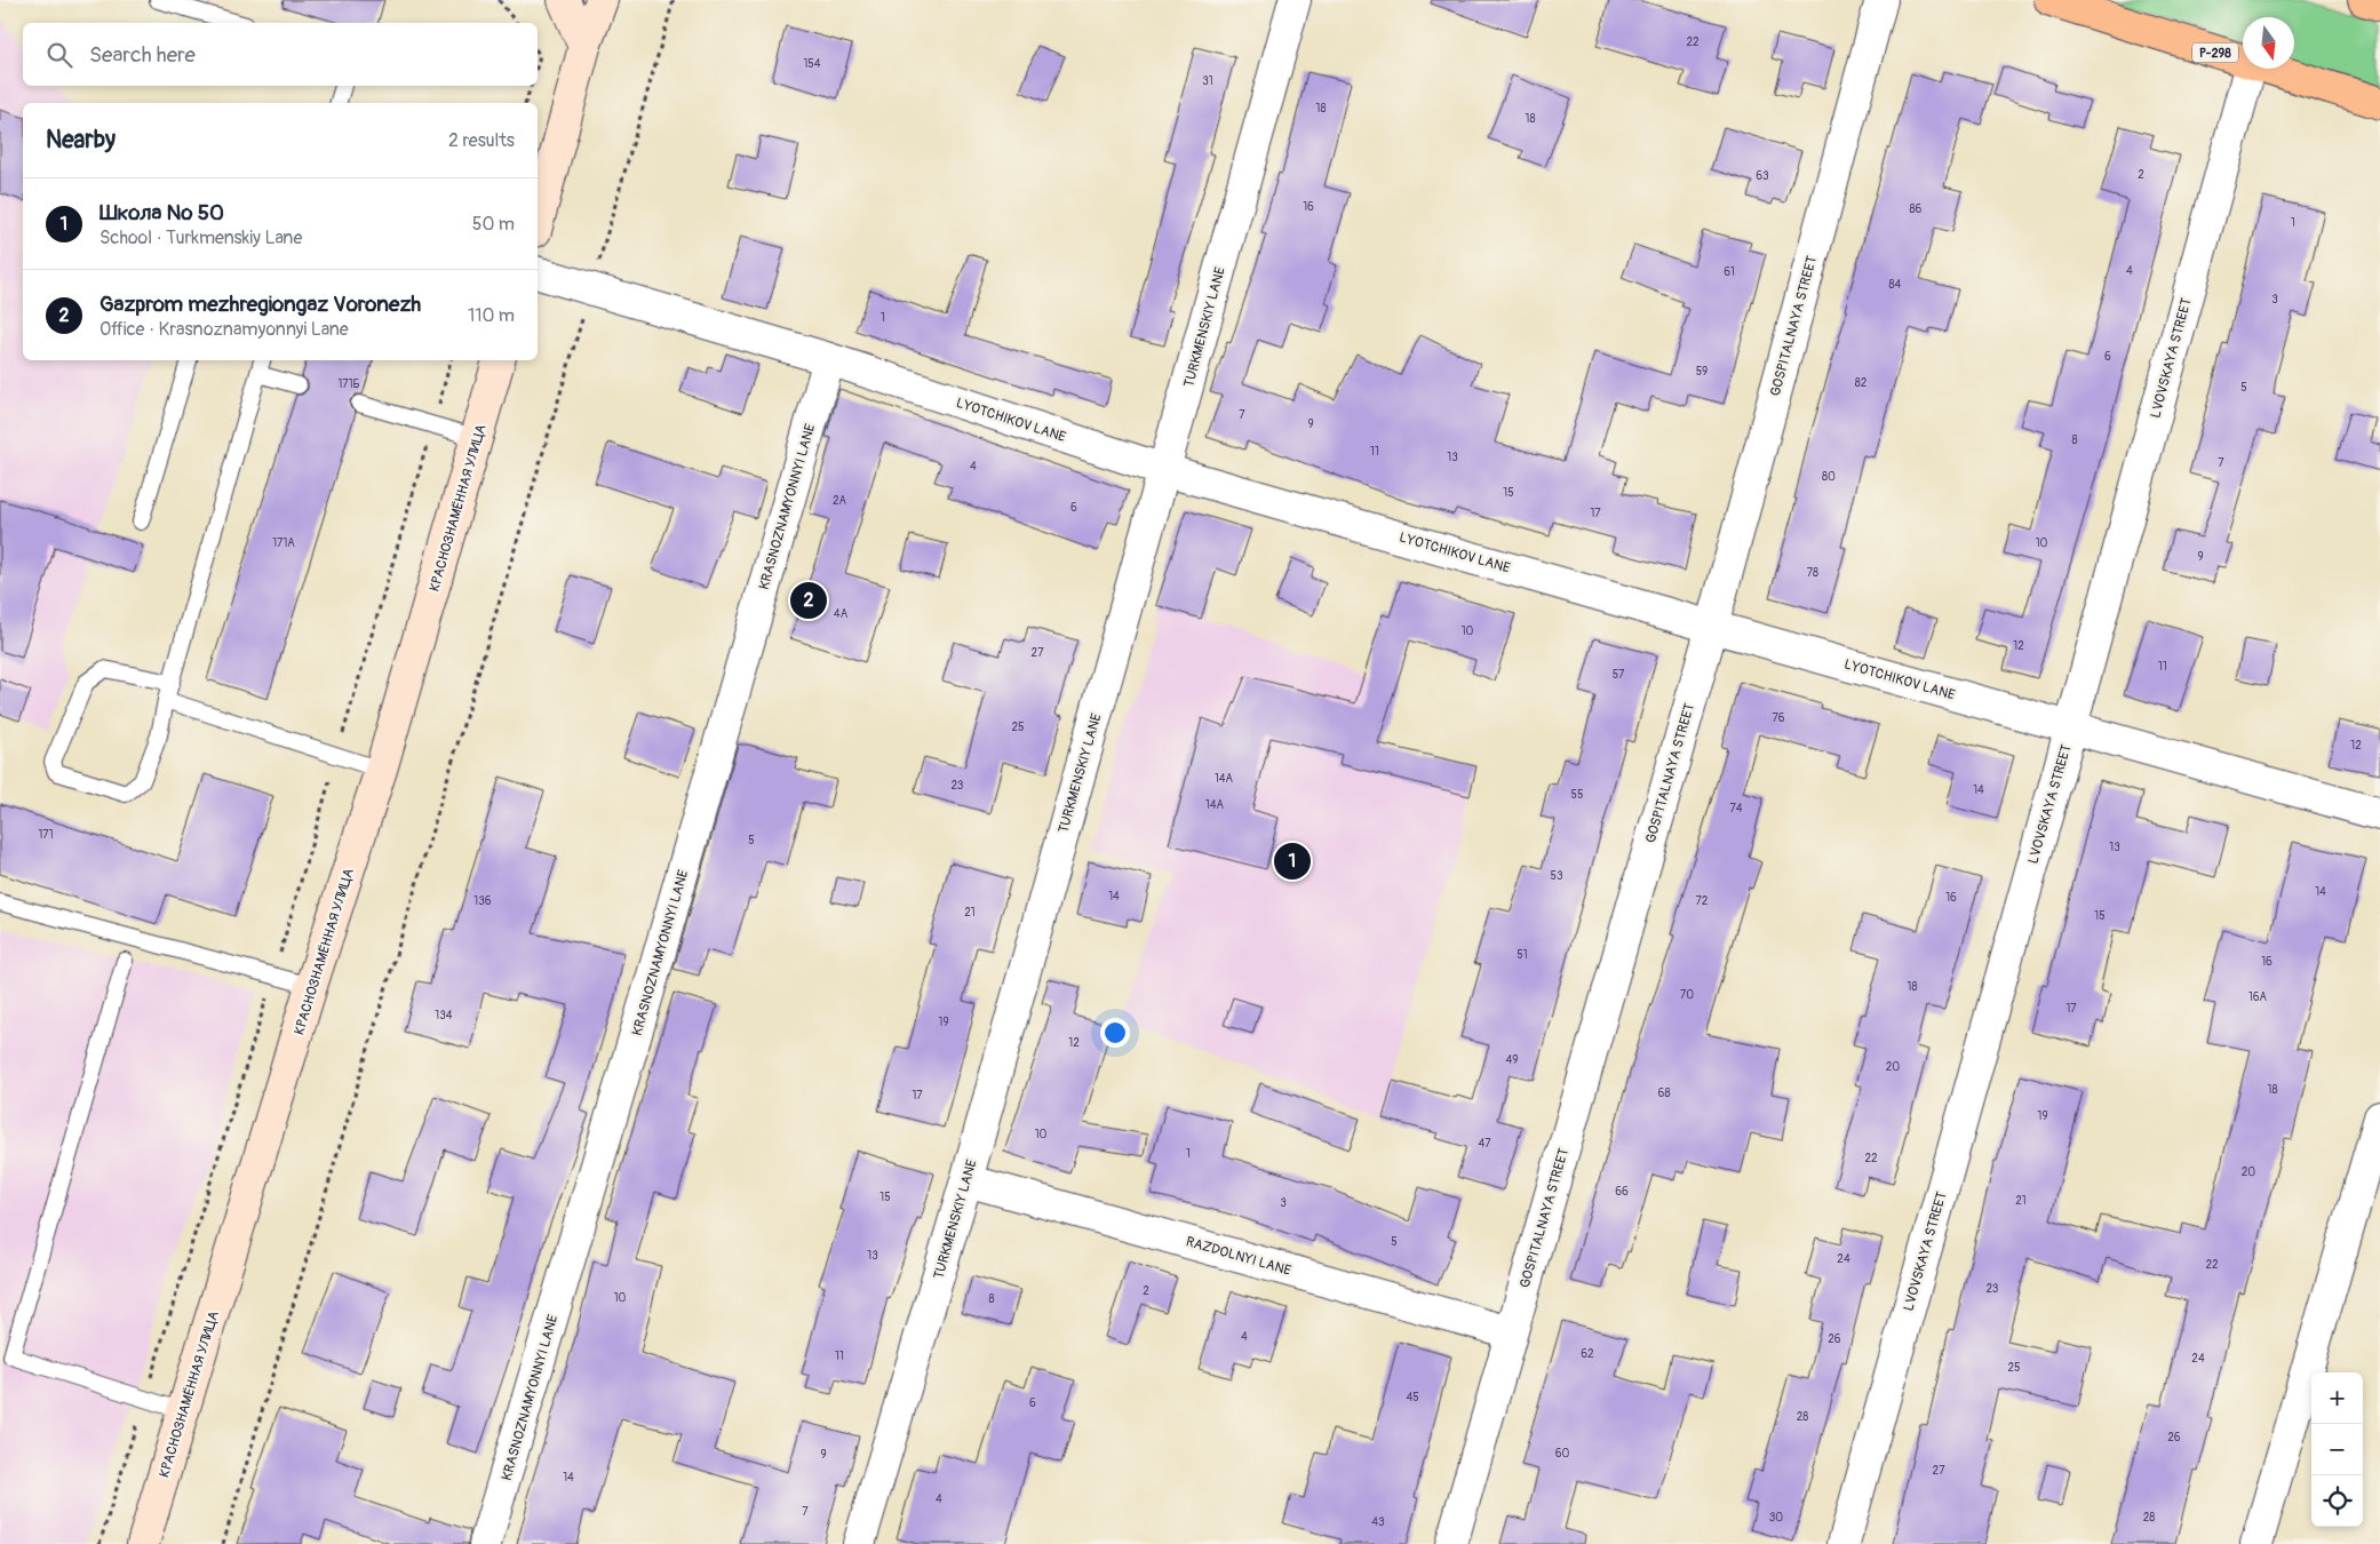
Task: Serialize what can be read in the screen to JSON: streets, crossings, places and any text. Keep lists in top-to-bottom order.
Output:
{
  "streets": {
    "highway": ["Р-298"],
    "street": [
      "GOSPITALNAYA STREET",
      "TURKMENSKIY LANE",
      "LVOVSKAYA STREET",
      "LYOTCHIKOV LANE",
      "KRASNOZNAMYONNYI LANE",
      "КРАСНОЗНАМЁННАЯ УЛИЦА",
      "RAZDOLNYI LANE"
    ]
  },
  "crossings": [
    ["GOSPITALNAYA STREET", "LYOTCHIKOV LANE"],
    ["GOSPITALNAYA STREET", "RAZDOLNYI LANE"],
    ["TURKMENSKIY LANE", "LYOTCHIKOV LANE"],
    ["TURKMENSKIY LANE", "RAZDOLNYI LANE"],
    ["LVOVSKAYA STREET", "LYOTCHIKOV LANE"],
    ["LYOTCHIKOV LANE", "KRASNOZNAMYONNYI LANE"]
  ],
  "house_numbers": [
    "22",
    "154",
    "31",
    "18",
    "18",
    "2",
    "63",
    "16",
    "86",
    "1",
    "4",
    "61",
    "84",
    "3",
    "1",
    "6",
    "59",
    "82",
    "171Б",
    "5",
    "7",
    "9",
    "8",
    "11",
    "13",
    "7",
    "4",
    "80",
    "15",
    "2А",
    "6",
    "17",
    "171А",
    "10",
    "9",
    "78",
    "4А",
    "10",
    "12",
    "27",
    "11",
    "57",
    "76",
    "25",
    "12",
    "14А",
    "23",
    "14",
    "55",
    "14А",
    "74",
    "171",
    "5",
    "13",
    "53",
    "14",
    "14",
    "16",
    "136",
    "72",
    "21",
    "15",
    "51",
    "16",
    "18",
    "70",
    "16А",
    "17",
    "134",
    "19",
    "12",
    "49",
    "20",
    "18",
    "68",
    "17",
    "19",
    "10",
    "47",
    "1",
    "22",
    "20",
    "66",
    "15",
    "21",
    "3",
    "5",
    "13",
    "24",
    "22",
    "23",
    "2",
    "10",
    "8",
    "4",
    "26",
    "62",
    "11",
    "24",
    "25",
    "45",
    "6",
    "28",
    "26",
    "60",
    "9",
    "27",
    "14",
    "4",
    "7",
    "30",
    "28",
    "43"
  ],
  "north": "bottom",
  "page": {
    "search": "Search here",
    "heading": ["Nearby", "2 results"],
    "list": [
      {
        "mark": "1",
        "name": "Школа № 50",
        "note": "School · Turkmenskiy Lane",
        "value": "50 m"
      },
      {
        "mark": "2",
        "name": "Gazprom mezhregiongaz Voronezh",
        "note": "Office · Krasnoznamyonnyi Lane",
        "value": "110 m"
      }
    ],
    "pins": ["2", "1"],
    "map_buttons": ["+", "−"]
  }
}
